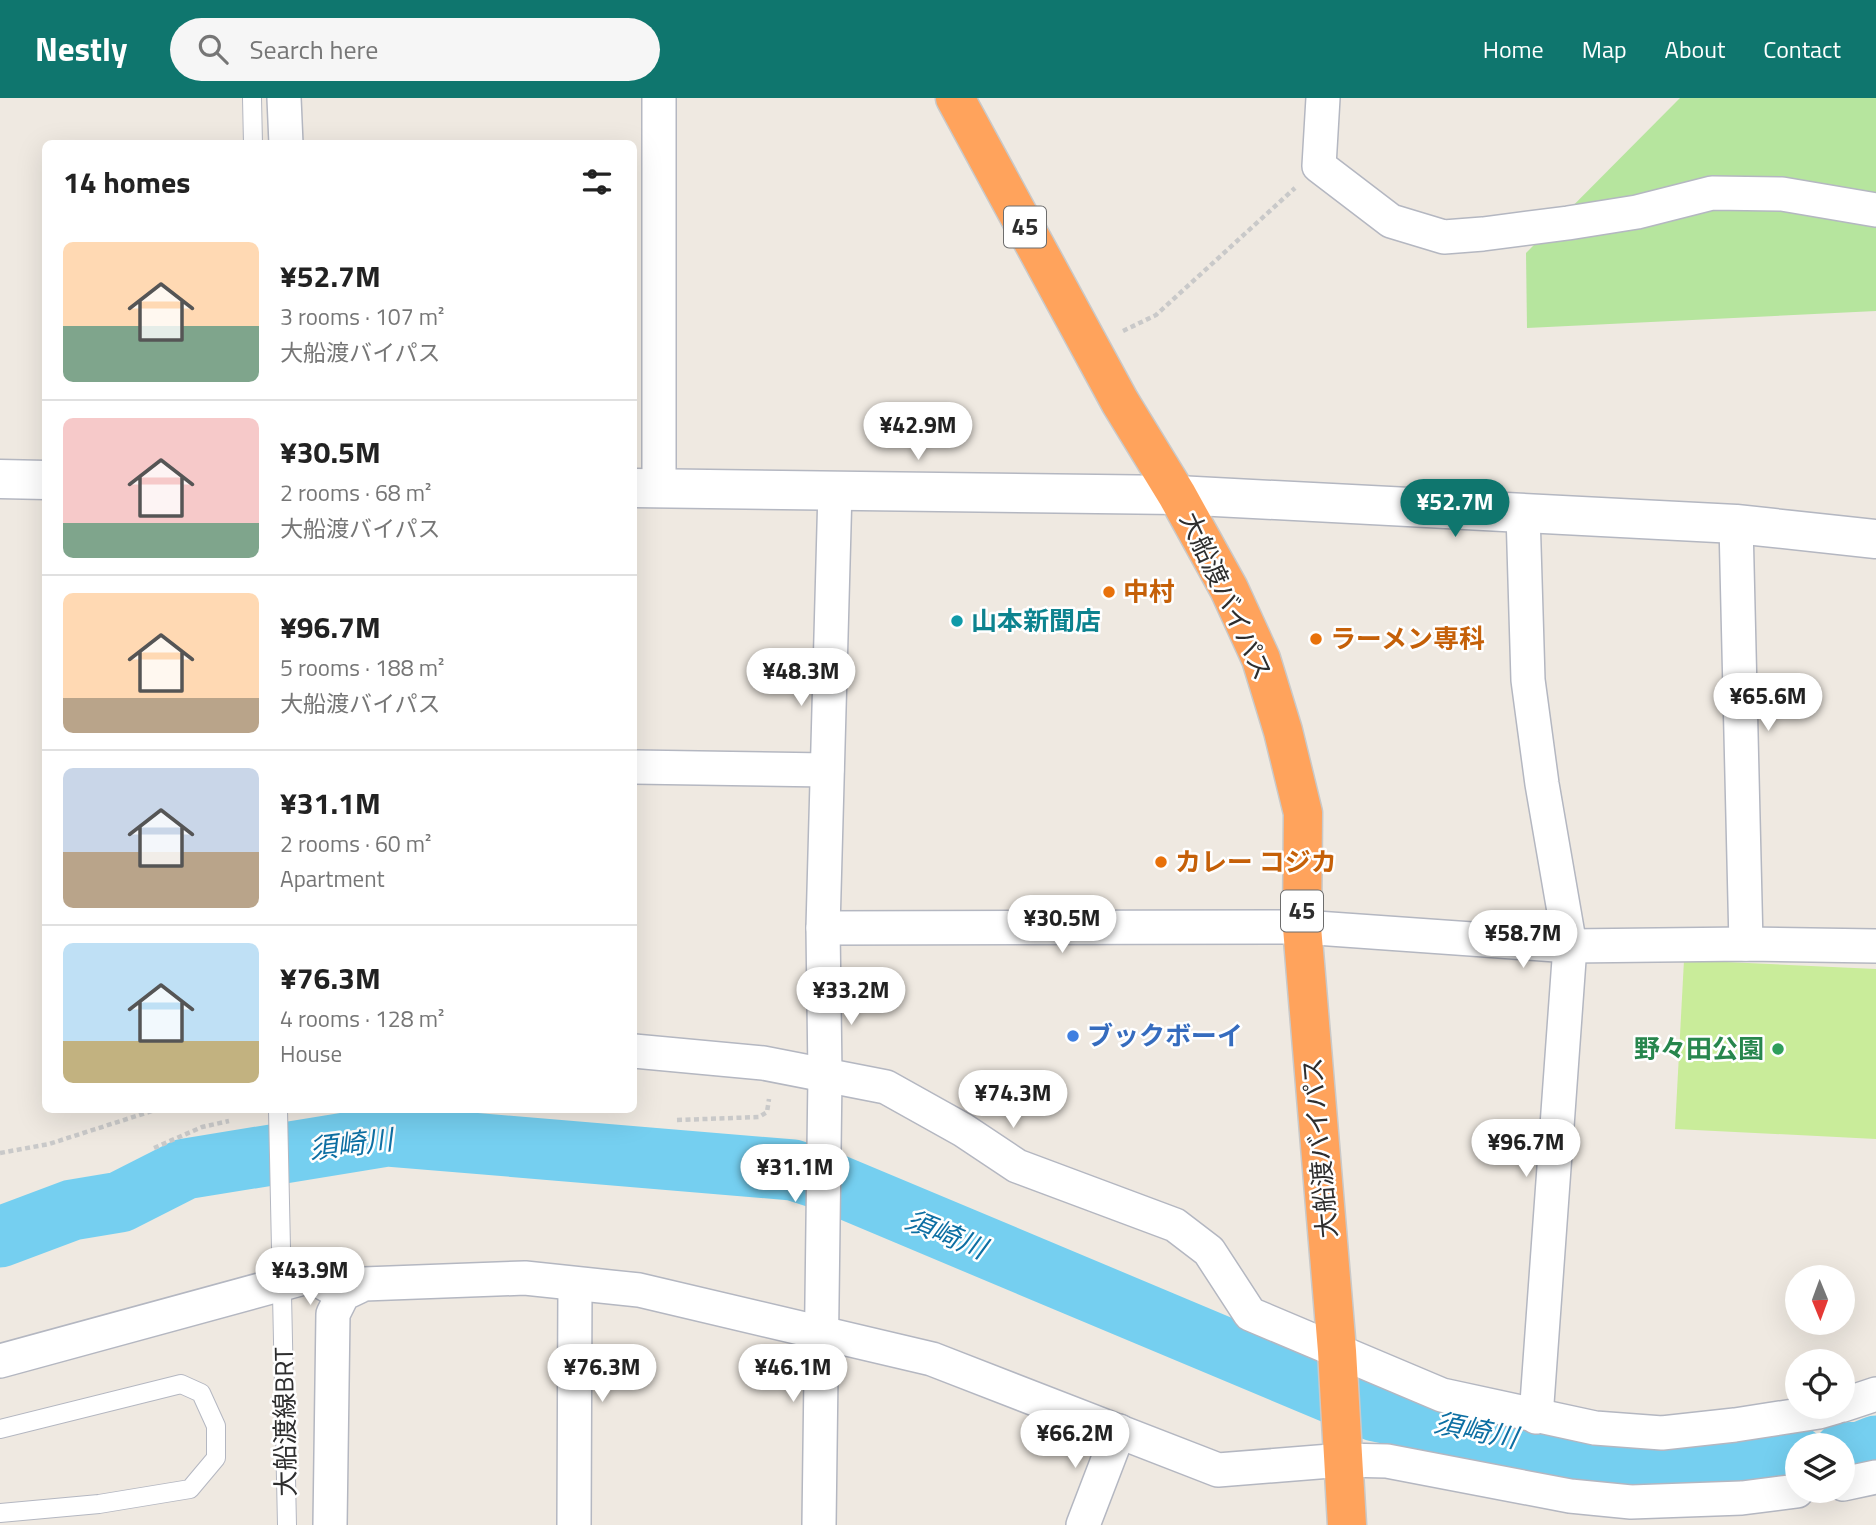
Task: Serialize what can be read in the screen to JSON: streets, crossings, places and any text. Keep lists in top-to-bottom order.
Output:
{
  "streets": {
    "highway": ["45", "大船渡バイパス"],
    "lane": ["大船渡線BRT"]
  },
  "water": ["須崎川"],
  "places": [
    "中村",
    "山本新聞店",
    "ラーメン専科",
    "カレー コジカ",
    "ブックボーイ",
    "野々田公園"
  ],
  "north": "bottom",
  "page": {
    "header": "Nestly",
    "search": "Search here",
    "nav": [
      "Home",
      "Map",
      "About",
      "Contact"
    ],
    "heading": "14 homes",
    "list": [
      {
        "name": "¥52.7M",
        "note": "3 rooms · 107 m² · 大船渡バイパス"
      },
      {
        "name": "¥30.5M",
        "note": "2 rooms · 68 m² · 大船渡バイパス"
      },
      {
        "name": "¥96.7M",
        "note": "5 rooms · 188 m² · 大船渡バイパス"
      },
      {
        "name": "¥31.1M",
        "note": "2 rooms · 60 m² · Apartment"
      },
      {
        "name": "¥76.3M",
        "note": "4 rooms · 128 m² · House"
      }
    ],
    "price": [
      "¥42.9M",
      "¥52.7M",
      "¥48.3M",
      "¥65.6M",
      "¥30.5M",
      "¥58.7M",
      "¥33.2M",
      "¥74.3M",
      "¥96.7M",
      "¥31.1M",
      "¥43.9M",
      "¥76.3M",
      "¥46.1M",
      "¥66.2M"
    ]
  }
}
